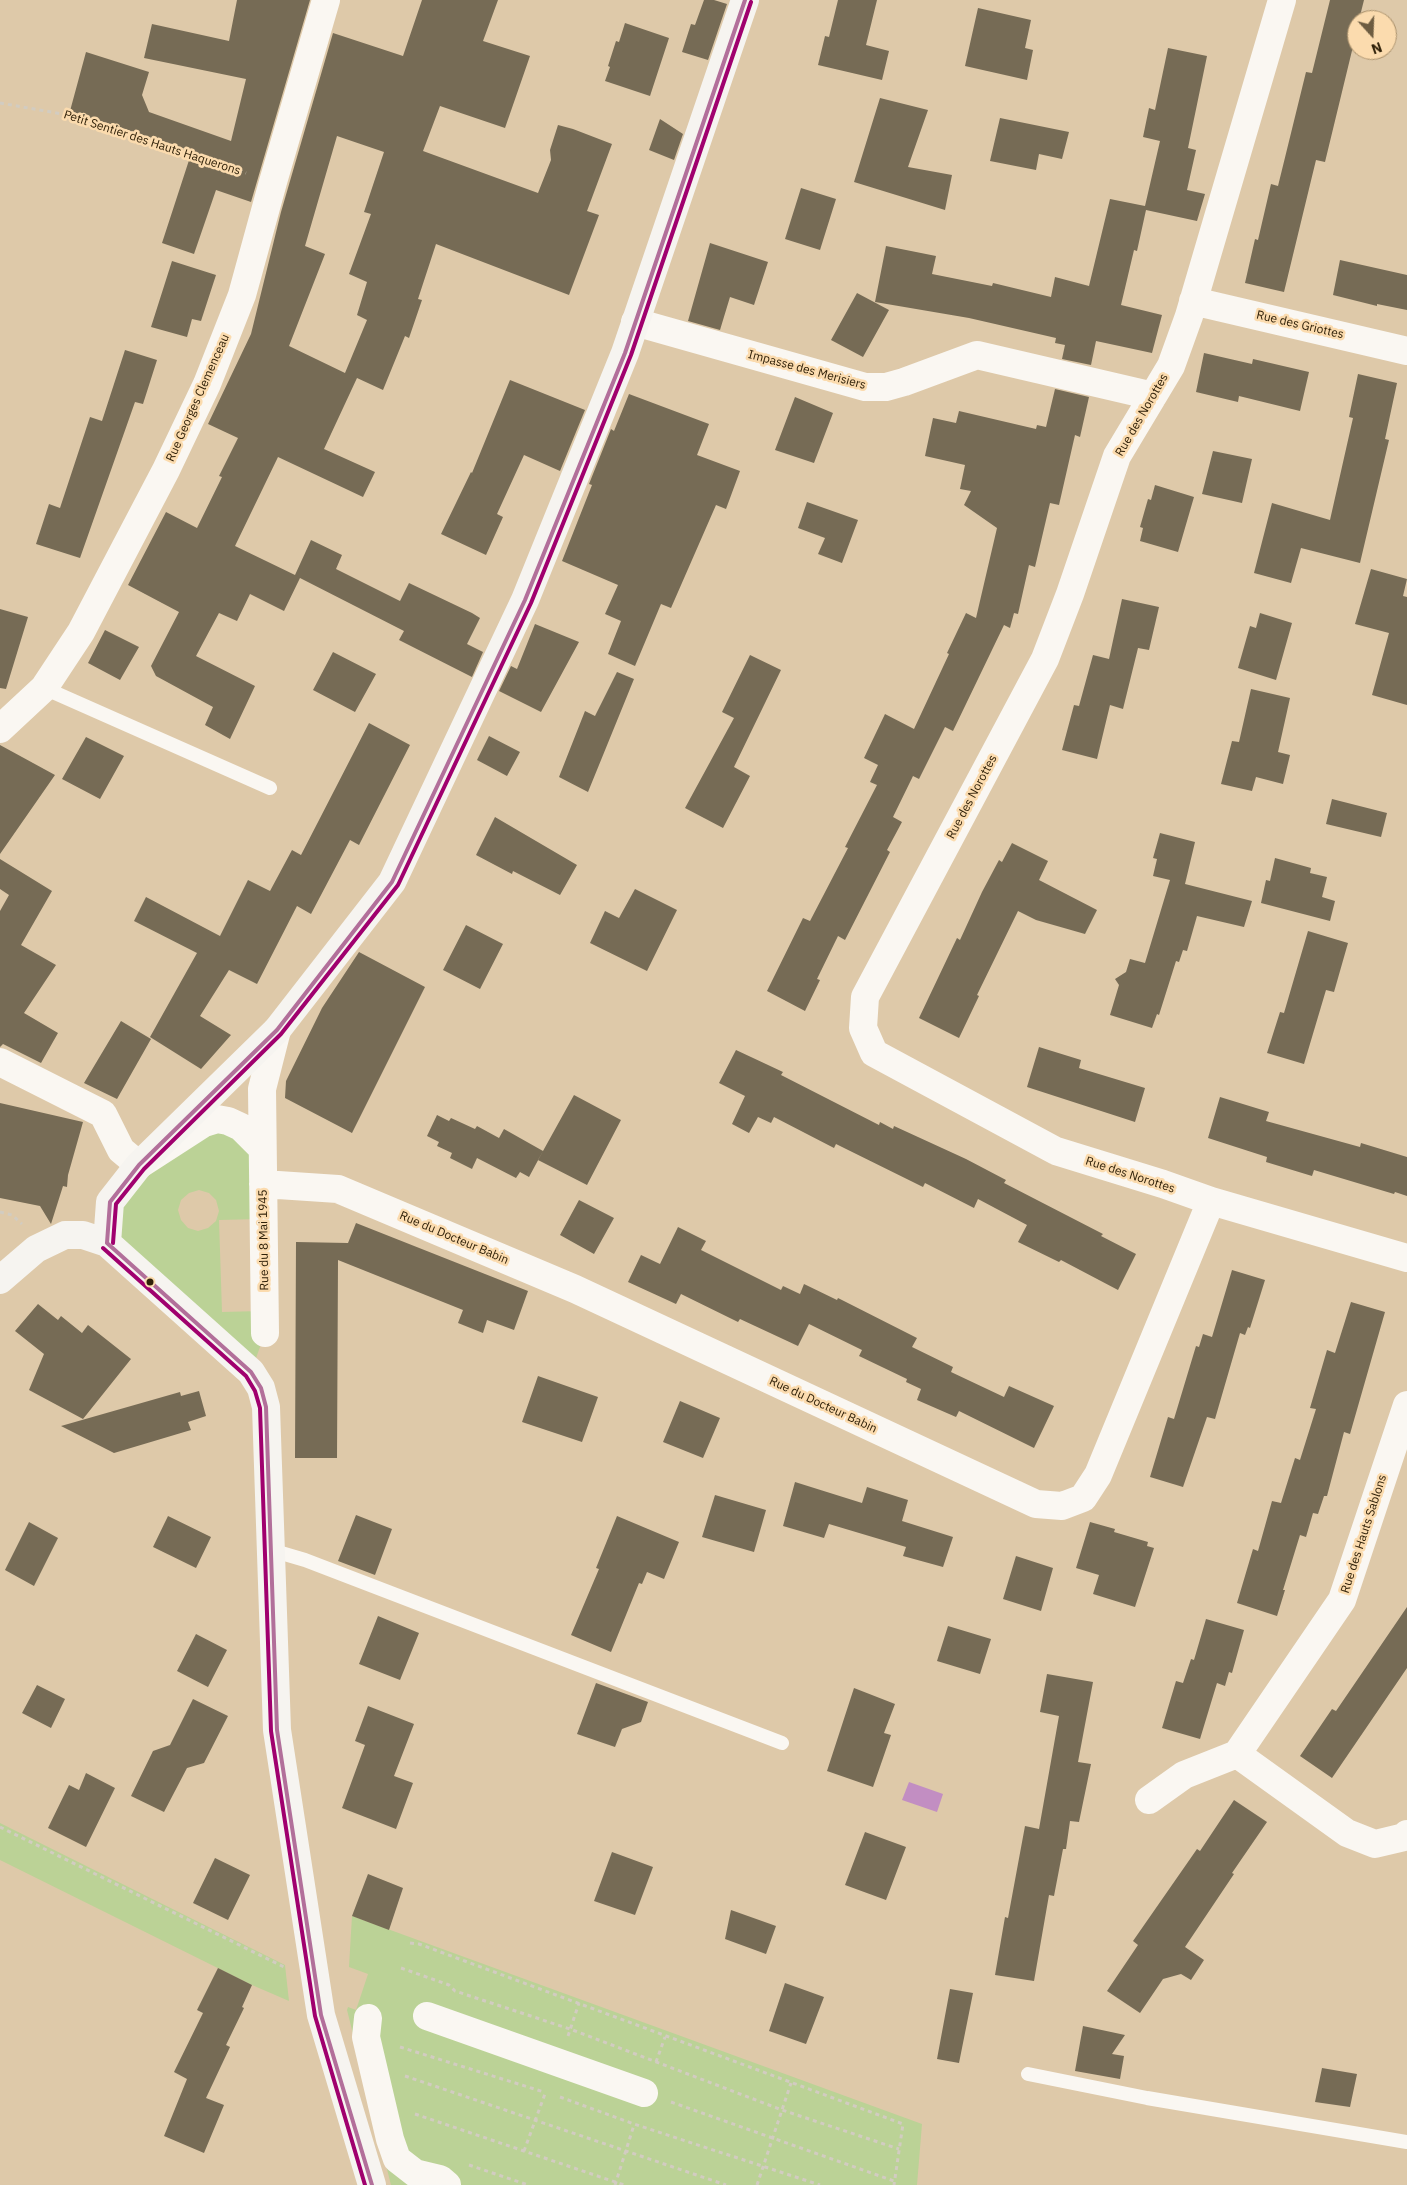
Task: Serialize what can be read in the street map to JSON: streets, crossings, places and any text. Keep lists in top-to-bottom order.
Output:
{
  "streets": {
    "street": [
      "Rue des Griottes",
      "Impasse des Merisiers",
      "Rue Georges Clemenceau",
      "Rue des Norottes",
      "Rue du Docteur Babin",
      "Rue du 8 Mai 1945",
      "Rue des Hauts Sablons"
    ],
    "path": ["Petit Sentier des Hauts Haquerons"]
  },
  "crossings": [
    ["Petit Sentier des Hauts Haquerons", "Rue Georges Clemenceau"],
    ["Rue des Griottes", "Rue des Norottes"],
    ["Impasse des Merisiers", "Rue des Norottes"],
    ["Rue des Norottes", "Rue du Docteur Babin"],
    ["Rue du Docteur Babin", "Rue du 8 Mai 1945"]
  ],
  "north": "bottom"
}
